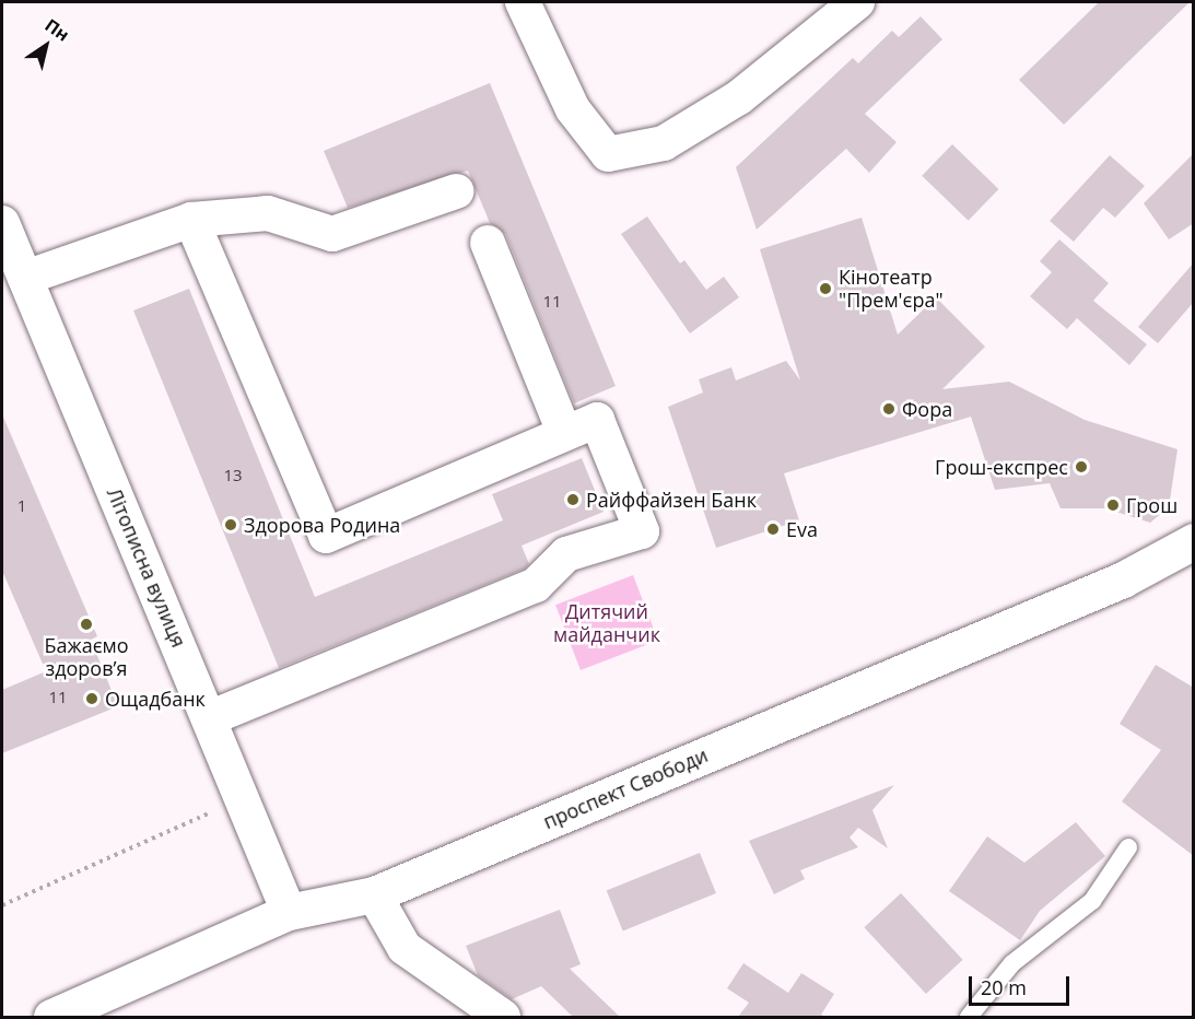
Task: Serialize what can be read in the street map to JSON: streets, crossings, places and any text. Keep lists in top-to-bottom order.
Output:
{
  "streets": {
    "main road": ["проспект Свободи"],
    "street": ["Літописна вулиця"]
  },
  "crossings": [
    ["Літописна вулиця", "проспект Свободи"]
  ],
  "parks": ["Дитячий майданчик"],
  "places": [
    "Кінотеатр \"Прем'єра\"",
    "Фора",
    "Грош-експрес",
    "Райффайзен Банк",
    "Грош",
    "Здорова Родина",
    "Eva",
    "Бажаємо здоров’я",
    "Ощадбанк"
  ],
  "house_numbers": [
    "11",
    "13",
    "1",
    "11"
  ],
  "scale_bar": "20 m",
  "north": "top right"
}
